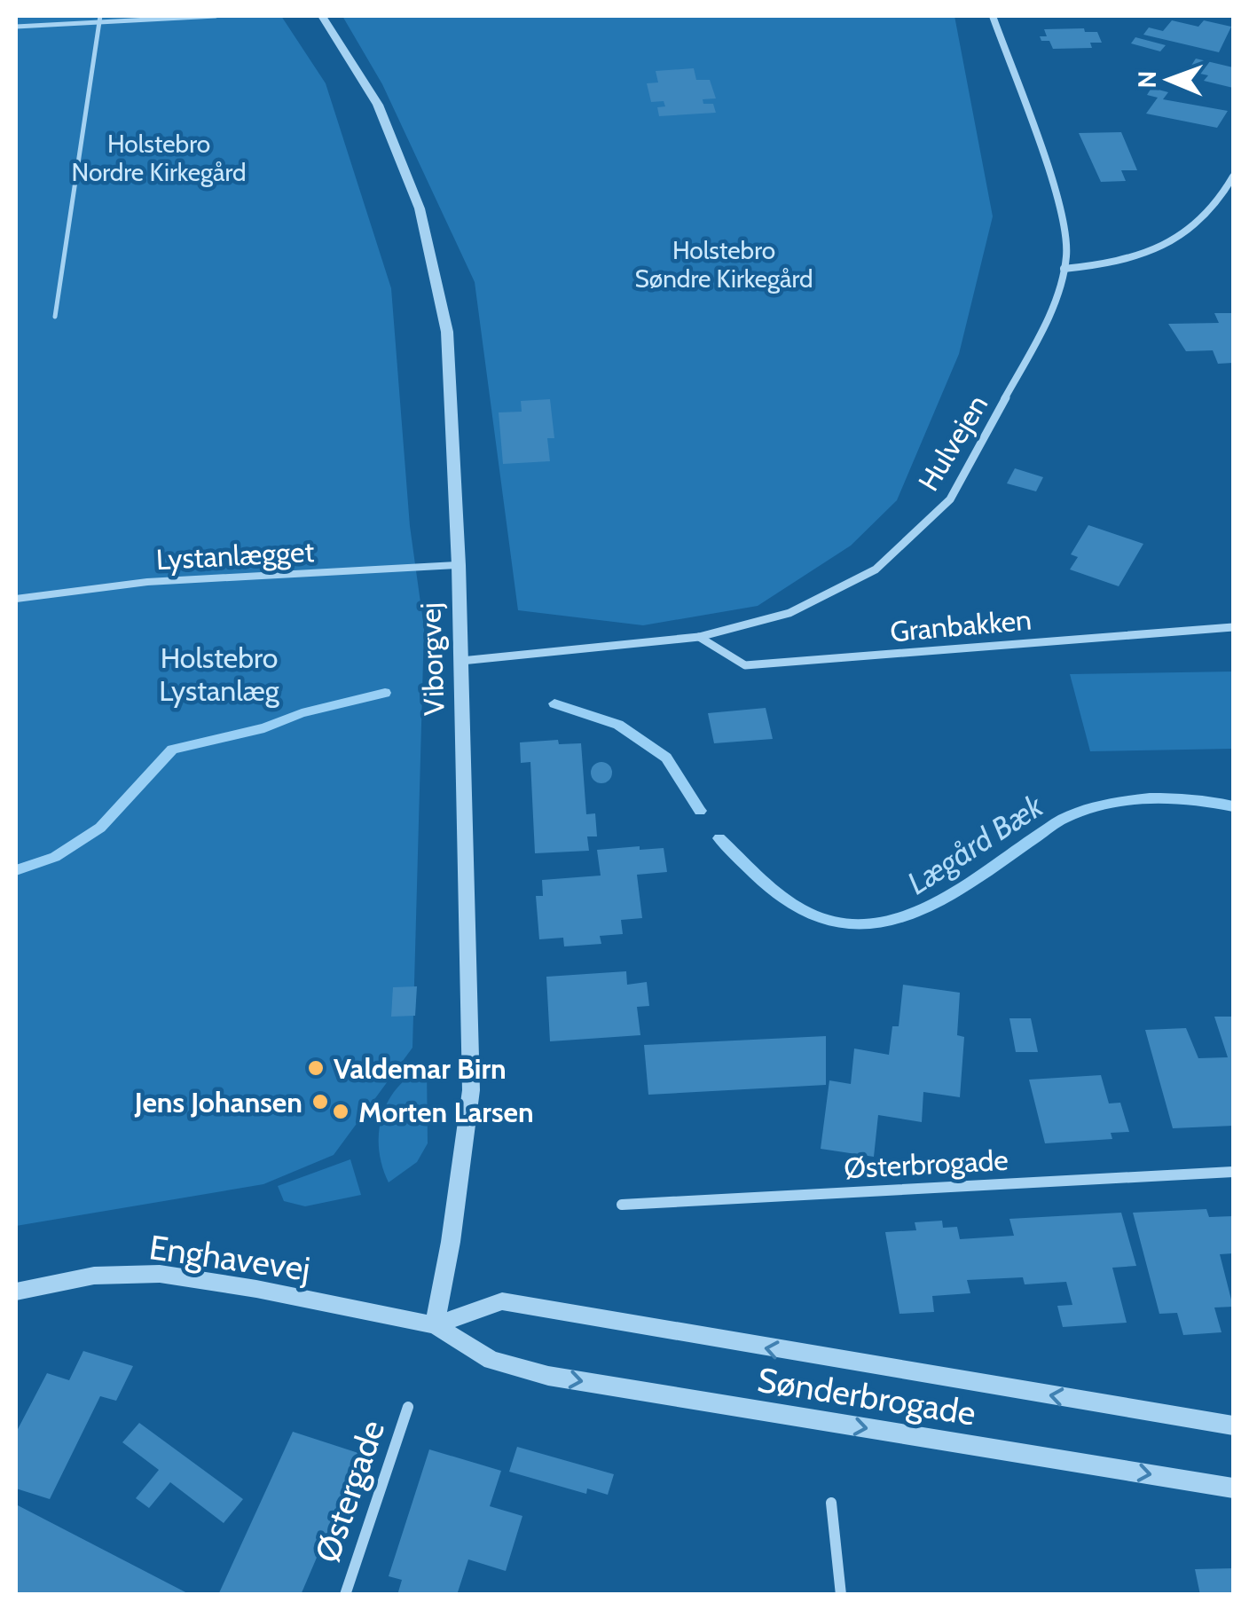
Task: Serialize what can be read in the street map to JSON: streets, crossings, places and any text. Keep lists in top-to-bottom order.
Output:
{
  "streets": {
    "street": [
      "Hulvejen",
      "Granbakken",
      "Viborgvej",
      "Østerbrogade",
      "Enghavevej",
      "Sønderbrogade",
      "Østergade"
    ],
    "lane": ["Lystanlægget"]
  },
  "crossings": [
    ["Hulvejen", "Granbakken"],
    ["Hulvejen", "Viborgvej"],
    ["Lystanlægget", "Viborgvej"],
    ["Viborgvej", "Enghavevej"],
    ["Viborgvej", "Sønderbrogade"],
    ["Enghavevej", "Sønderbrogade"]
  ],
  "water": ["Lægård Bæk"],
  "parks": ["Holstebro Nordre Kirkegård", "Holstebro Søndre Kirkegård", "Holstebro Lystanlæg"],
  "places": ["Valdemar Birn", "Jens Johansen", "Morten Larsen"],
  "north": "left"
}
